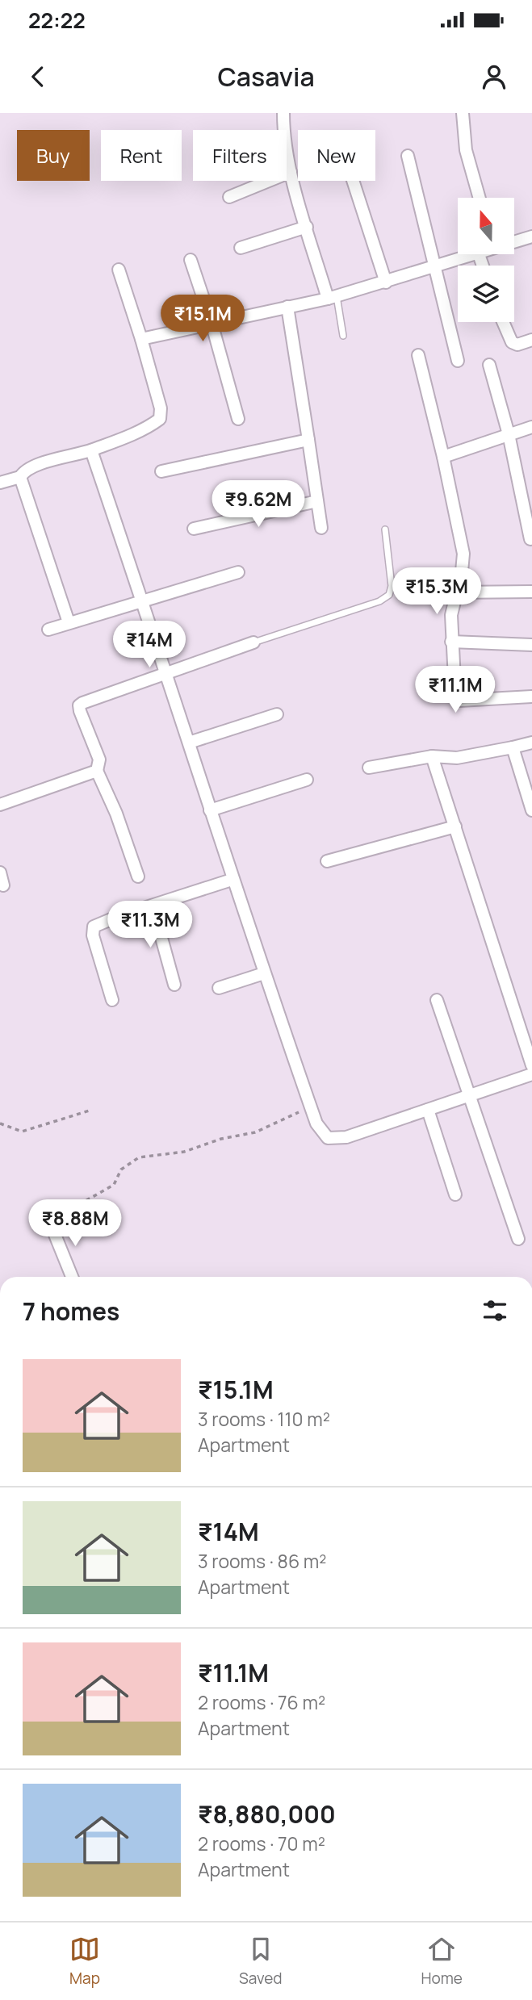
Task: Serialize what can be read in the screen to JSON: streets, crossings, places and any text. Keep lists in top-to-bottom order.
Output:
{
  "north": "top",
  "page": {
    "status": "22:22",
    "header": "Casavia",
    "chip": [
      "Buy",
      "Rent",
      "Filters",
      "New"
    ],
    "price": [
      "₹15.1M",
      "₹9.62M",
      "₹15.3M",
      "₹14M",
      "₹11.1M",
      "₹11.3M",
      "₹8.88M"
    ],
    "heading": "7 homes",
    "list": [
      {
        "name": "₹15.1M",
        "note": "3 rooms · 110 m² · Apartment"
      },
      {
        "name": "₹14M",
        "note": "3 rooms · 86 m² · Apartment"
      },
      {
        "name": "₹11.1M",
        "note": "2 rooms · 76 m² · Apartment"
      },
      {
        "name": "₹8,880,000",
        "note": "2 rooms · 70 m² · Apartment"
      }
    ],
    "tabs": ["Map", "Saved", "Home"]
  }
}
